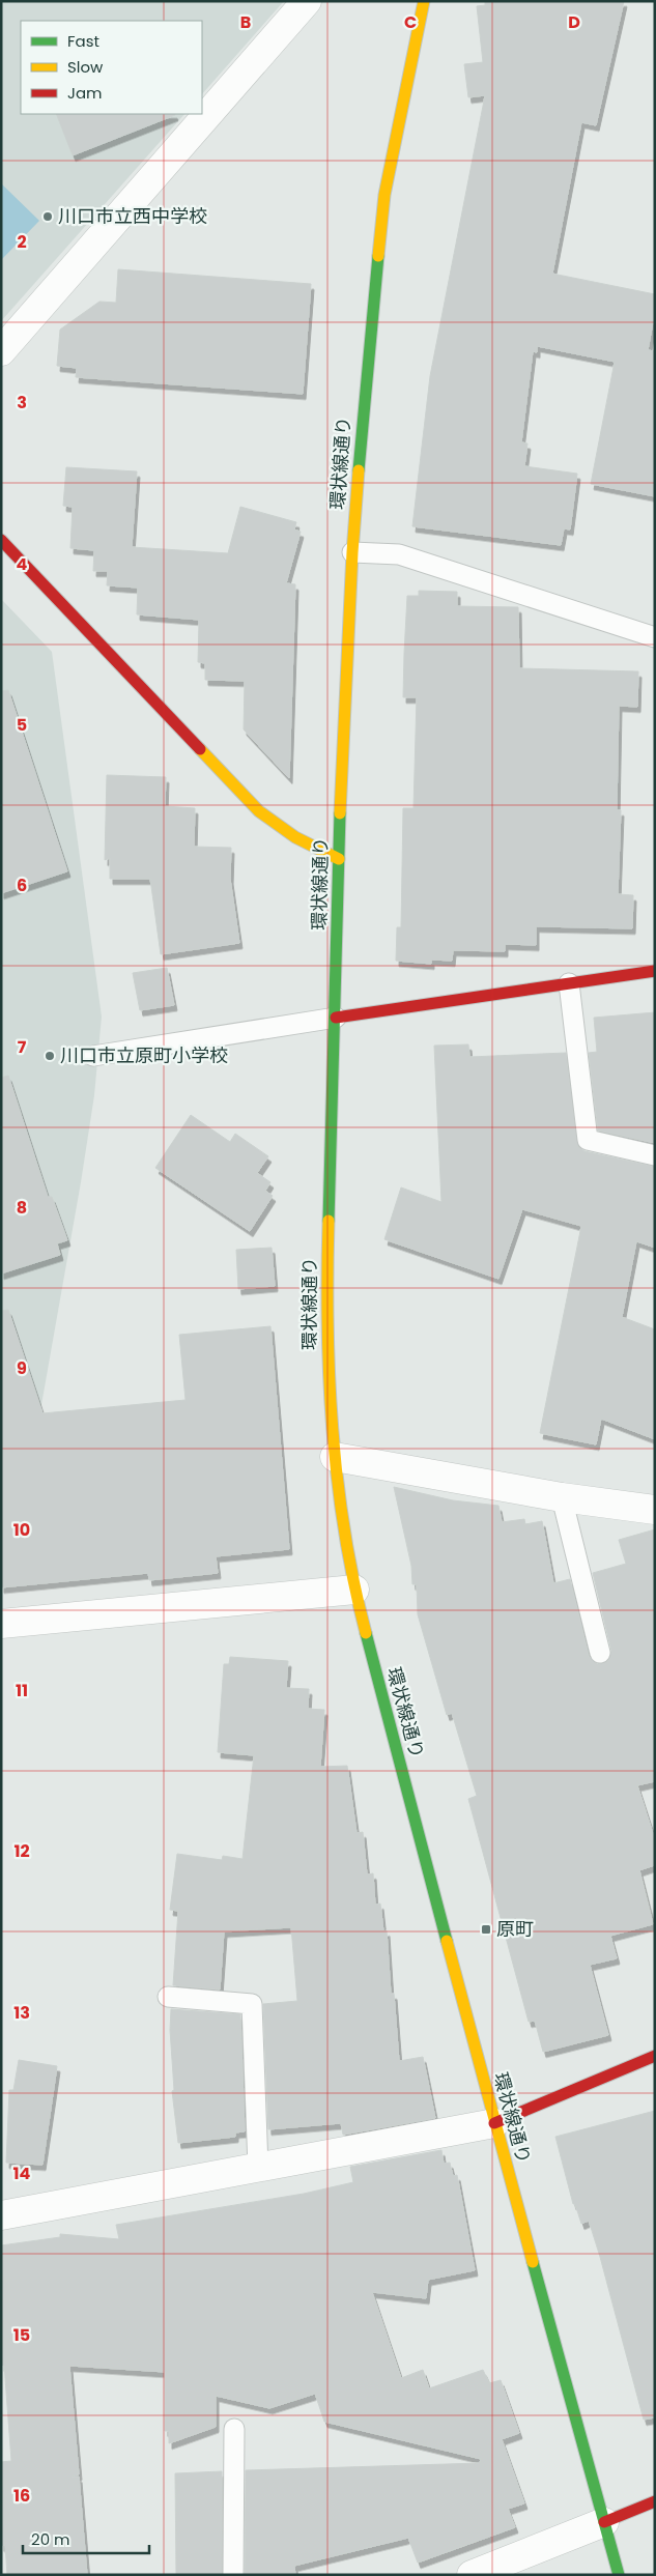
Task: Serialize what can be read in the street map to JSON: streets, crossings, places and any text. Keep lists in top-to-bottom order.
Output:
{
  "streets": {
    "street": ["環状線通り"]
  },
  "places": {
    "other": ["川口市立西中学校", "川口市立原町小学校"],
    "transit": ["原町"]
  },
  "legend": ["Fast", "Slow", "Jam"],
  "scale_bar": "20 m",
  "grid": {
    "columns": ["B", "C", "D"],
    "rows": [
      "2",
      "3",
      "4",
      "5",
      "6",
      "7",
      "8",
      "9",
      "10",
      "11",
      "12",
      "13",
      "14",
      "15",
      "16"
    ]
  }
}
